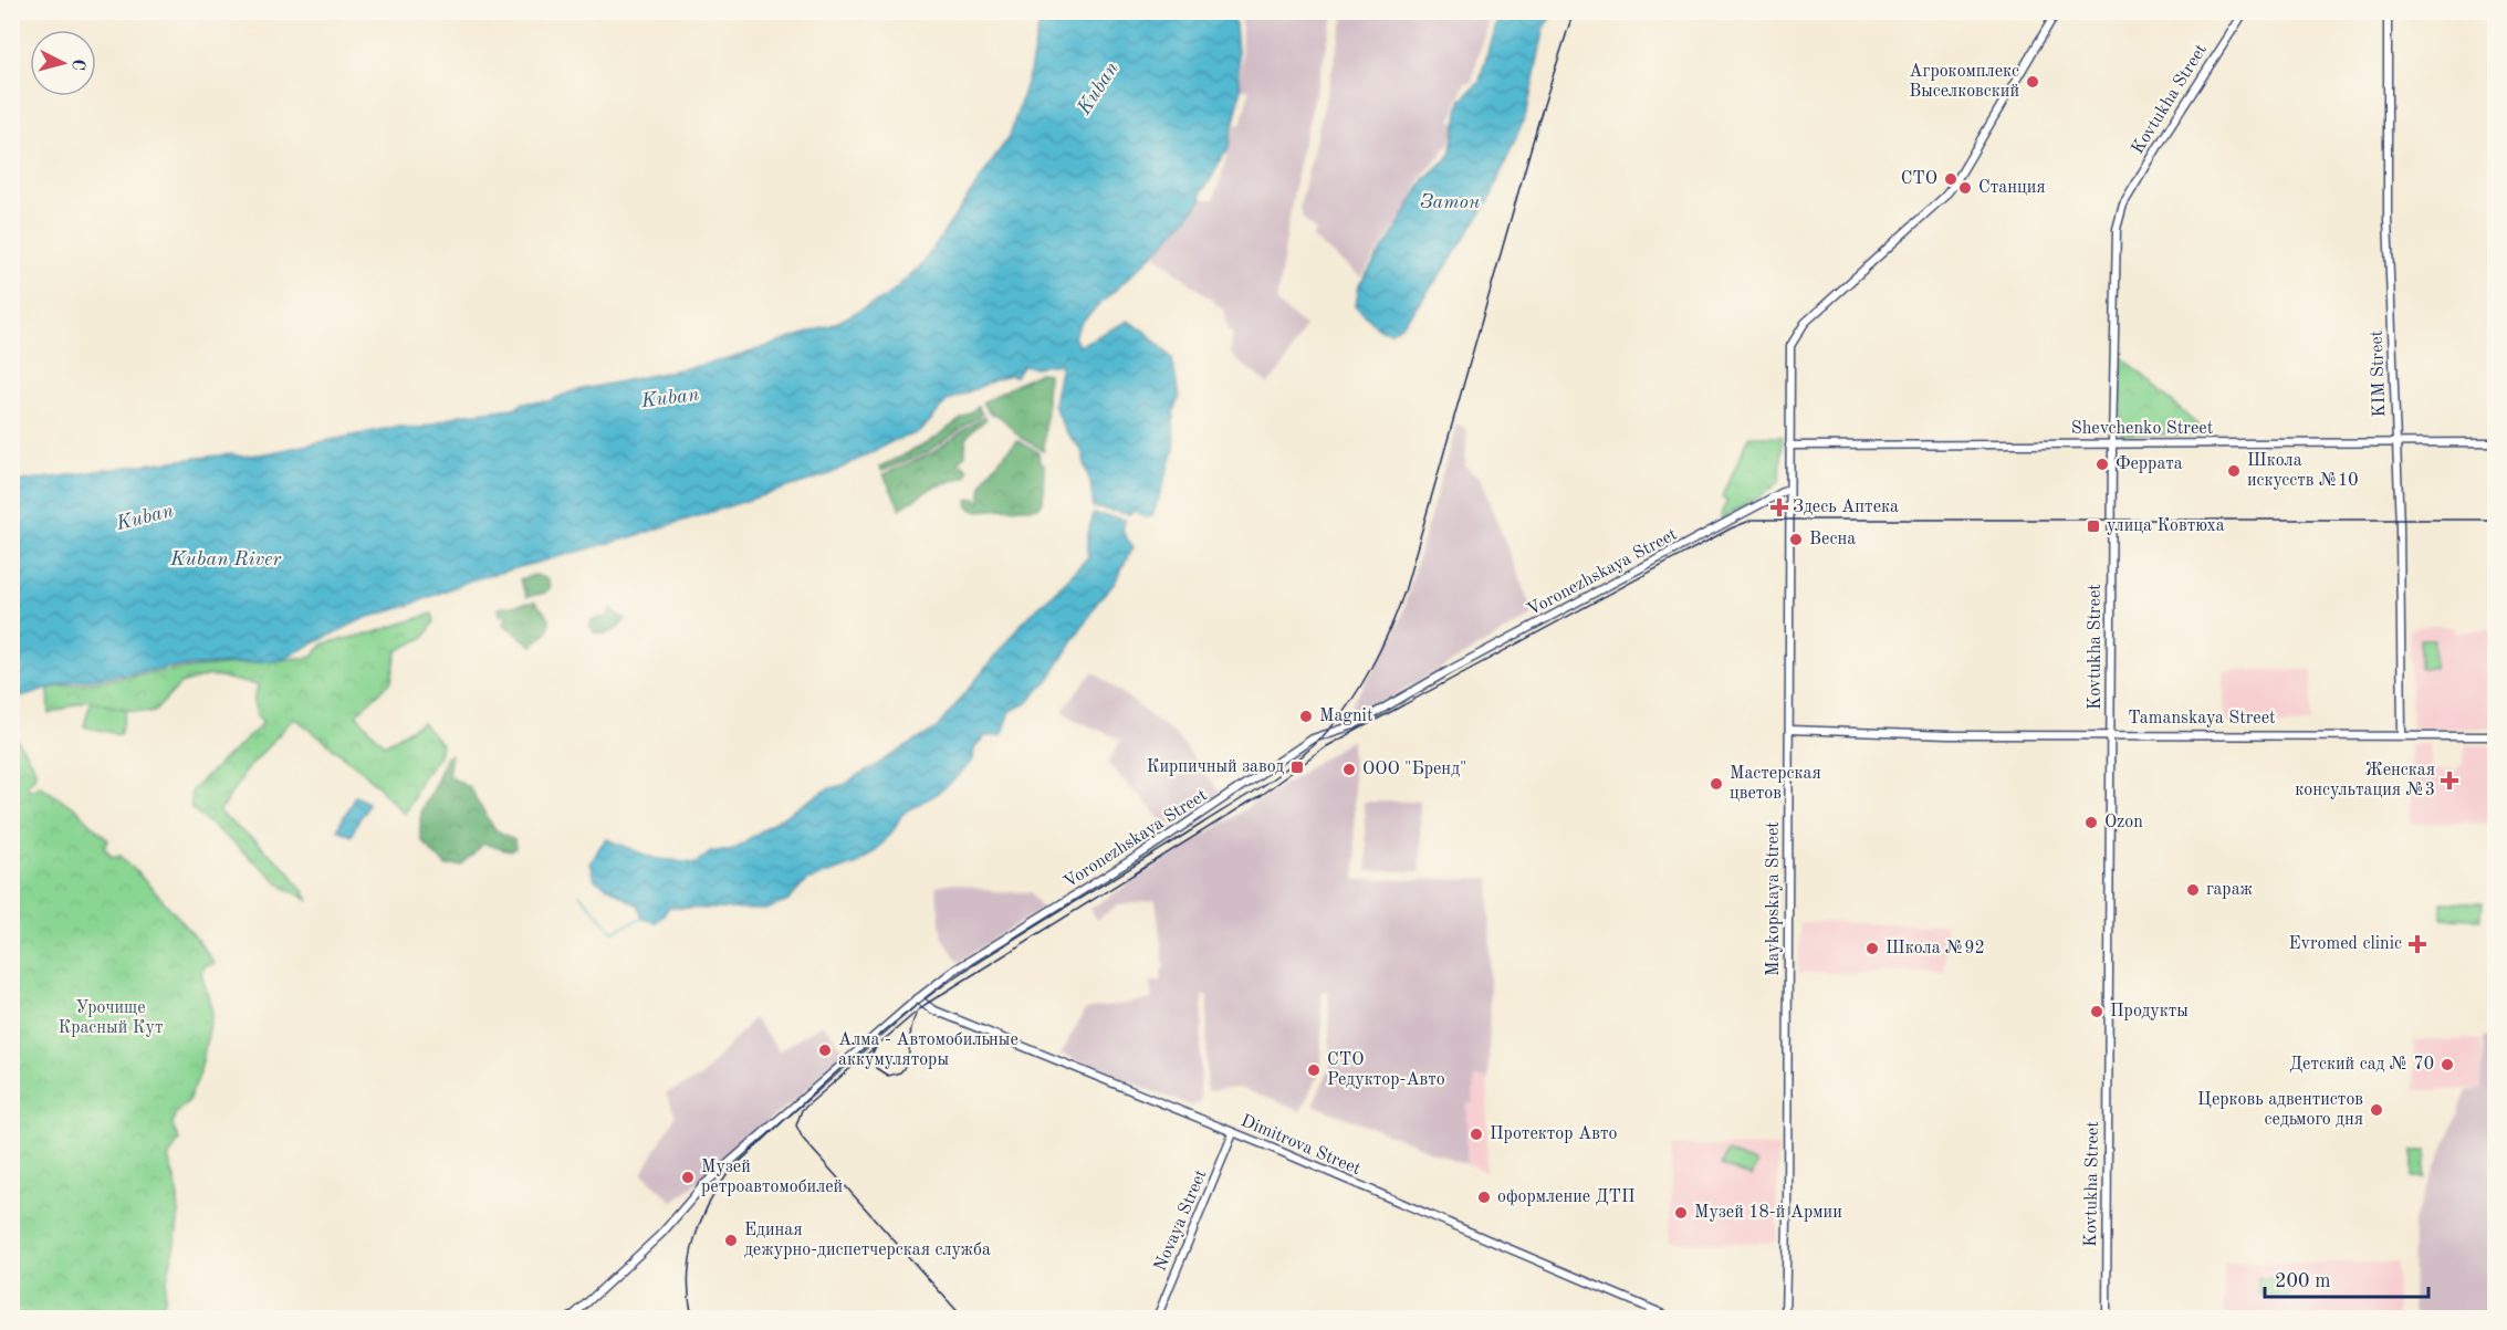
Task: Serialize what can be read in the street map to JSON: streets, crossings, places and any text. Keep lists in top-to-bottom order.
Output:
{
  "streets": {
    "street": [
      "Kovtukha Street",
      "KIM Street",
      "Shevchenko Street",
      "Voronezhskaya Street",
      "Tamanskaya Street",
      "Maykopskaya Street",
      "Dimitrova Street",
      "Novaya Street"
    ]
  },
  "crossings": [
    ["Kovtukha Street", "Shevchenko Street"],
    ["Kovtukha Street", "Tamanskaya Street"],
    ["KIM Street", "Shevchenko Street"],
    ["KIM Street", "Tamanskaya Street"],
    ["Shevchenko Street", "Maykopskaya Street"],
    ["Voronezhskaya Street", "Maykopskaya Street"],
    ["Voronezhskaya Street", "Dimitrova Street"],
    ["Tamanskaya Street", "Maykopskaya Street"],
    ["Dimitrova Street", "Novaya Street"]
  ],
  "water": ["Kuban", "Затон", "Kuban River"],
  "parks": ["Урочище Красный Кут"],
  "places": {
    "other": [
      "Агрокомплекс Выселковский",
      "СТО",
      "Станция",
      "Феррата",
      "Школа искусств №10",
      "Весна",
      "Magnit",
      "ООО \"Бренд\"",
      "Мастерская цветов",
      "Ozon",
      "гараж",
      "Школа №92",
      "Продукты",
      "Алма - Автомобильные аккумуляторы",
      "Детский сад № 70",
      "СТО Редуктор-Авто",
      "Церковь адвентистов седьмого дня",
      "Протектор Авто",
      "Музей ретроавтомобилей",
      "оформление ДТП",
      "Музей 18-й Армии",
      "Единая дежурно-диспетчерская служба"
    ],
    "health": ["Здесь Аптека", "Женская консультация №3", "Evromed clinic"],
    "transit": ["улица Ковтюха", "Кирпичный завод"]
  },
  "scale_bar": "200 m",
  "north": "right"
}
